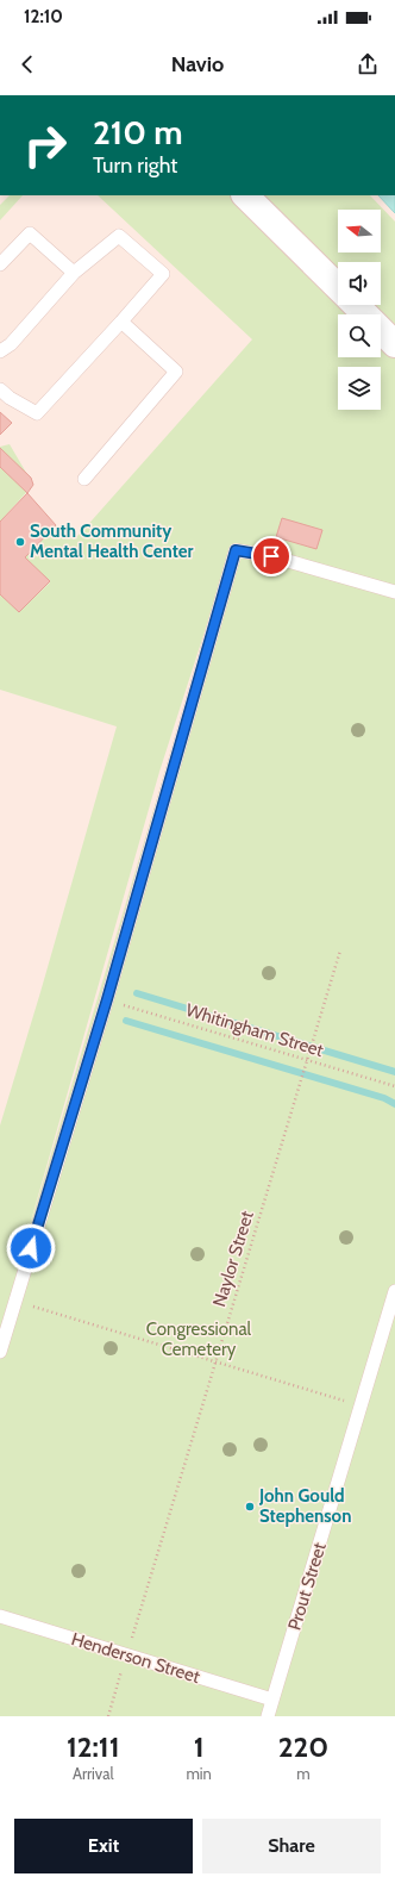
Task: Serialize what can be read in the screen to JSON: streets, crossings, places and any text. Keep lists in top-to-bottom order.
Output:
{
  "streets": {
    "lane": ["Prout Street", "Henderson Street"],
    "path": ["Whitingham Street", "Naylor Street"]
  },
  "crossings": [
    ["Whitingham Street", "Naylor Street"],
    ["Naylor Street", "Henderson Street"],
    ["Prout Street", "Henderson Street"]
  ],
  "parks": ["Congressional Cemetery"],
  "places": ["South Community Mental Health Center", "John Gould Stephenson"],
  "north": "left",
  "page": {
    "status": "12:10",
    "header": "Navio",
    "turn": ["210 m", "Turn right"],
    "eta": [
      "12:11",
      "Arrival",
      "1",
      "min",
      "220",
      "m"
    ],
    "buttons": ["Exit", "Share"]
  }
}
